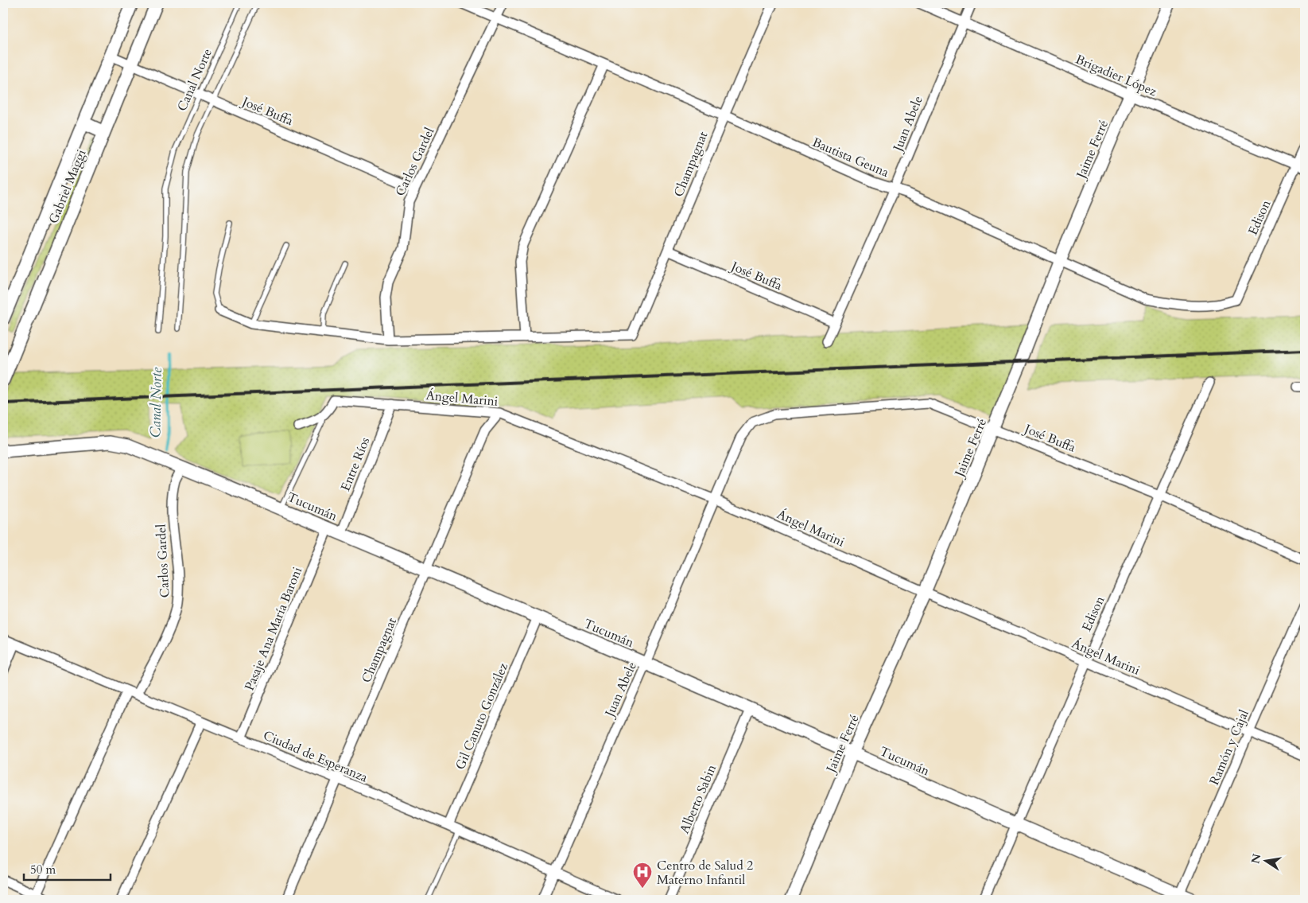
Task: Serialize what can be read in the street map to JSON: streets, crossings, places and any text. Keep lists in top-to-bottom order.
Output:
{
  "streets": {
    "street": [
      "Brigadier López",
      "José Buffa",
      "Juan Abele",
      "Jaime Ferré",
      "Bautista Geuna",
      "Carlos Gardel",
      "Champagnat",
      "Gabriel Maggi",
      "Edison",
      "Ángel Marini",
      "Entre Ríos",
      "Tucumán",
      "Pasaje Ana María Baroni",
      "Gil Canuto González",
      "Ramón y Cajal",
      "Ciudad de Esperanza",
      "Alberto Sabin"
    ],
    "lane": ["Canal Norte"]
  },
  "crossings": [
    ["Brigadier López", "Juan Abele"],
    ["Brigadier López", "Jaime Ferré"],
    ["Brigadier López", "Edison"],
    ["Canal Norte", "José Buffa"],
    ["José Buffa", "Juan Abele"],
    ["José Buffa", "Jaime Ferré"],
    ["José Buffa", "Carlos Gardel"],
    ["José Buffa", "Champagnat"],
    ["José Buffa", "Gabriel Maggi"],
    ["José Buffa", "Edison"],
    ["Juan Abele", "Bautista Geuna"],
    ["Juan Abele", "Ángel Marini"],
    ["Juan Abele", "Tucumán"],
    ["Juan Abele", "Ciudad de Esperanza"],
    ["Jaime Ferré", "Bautista Geuna"],
    ["Jaime Ferré", "Ángel Marini"],
    ["Jaime Ferré", "Tucumán"],
    ["Bautista Geuna", "Carlos Gardel"],
    ["Bautista Geuna", "Champagnat"],
    ["Bautista Geuna", "Edison"],
    ["Carlos Gardel", "Tucumán"],
    ["Carlos Gardel", "Ciudad de Esperanza"],
    ["Champagnat", "Ángel Marini"],
    ["Champagnat", "Tucumán"],
    ["Champagnat", "Ciudad de Esperanza"],
    ["Edison", "Ángel Marini"],
    ["Edison", "Tucumán"],
    ["Ángel Marini", "Entre Ríos"],
    ["Ángel Marini", "Ramón y Cajal"],
    ["Entre Ríos", "Tucumán"],
    ["Tucumán", "Pasaje Ana María Baroni"],
    ["Tucumán", "Gil Canuto González"],
    ["Tucumán", "Ramón y Cajal"],
    ["Tucumán", "Alberto Sabin"],
    ["Pasaje Ana María Baroni", "Ciudad de Esperanza"],
    ["Gil Canuto González", "Ciudad de Esperanza"]
  ],
  "water": ["Canal Norte"],
  "places": {
    "hospital": ["Centro de Salud 2 Materno Infantil"]
  },
  "scale_bar": "50 m",
  "north": "left"
}
